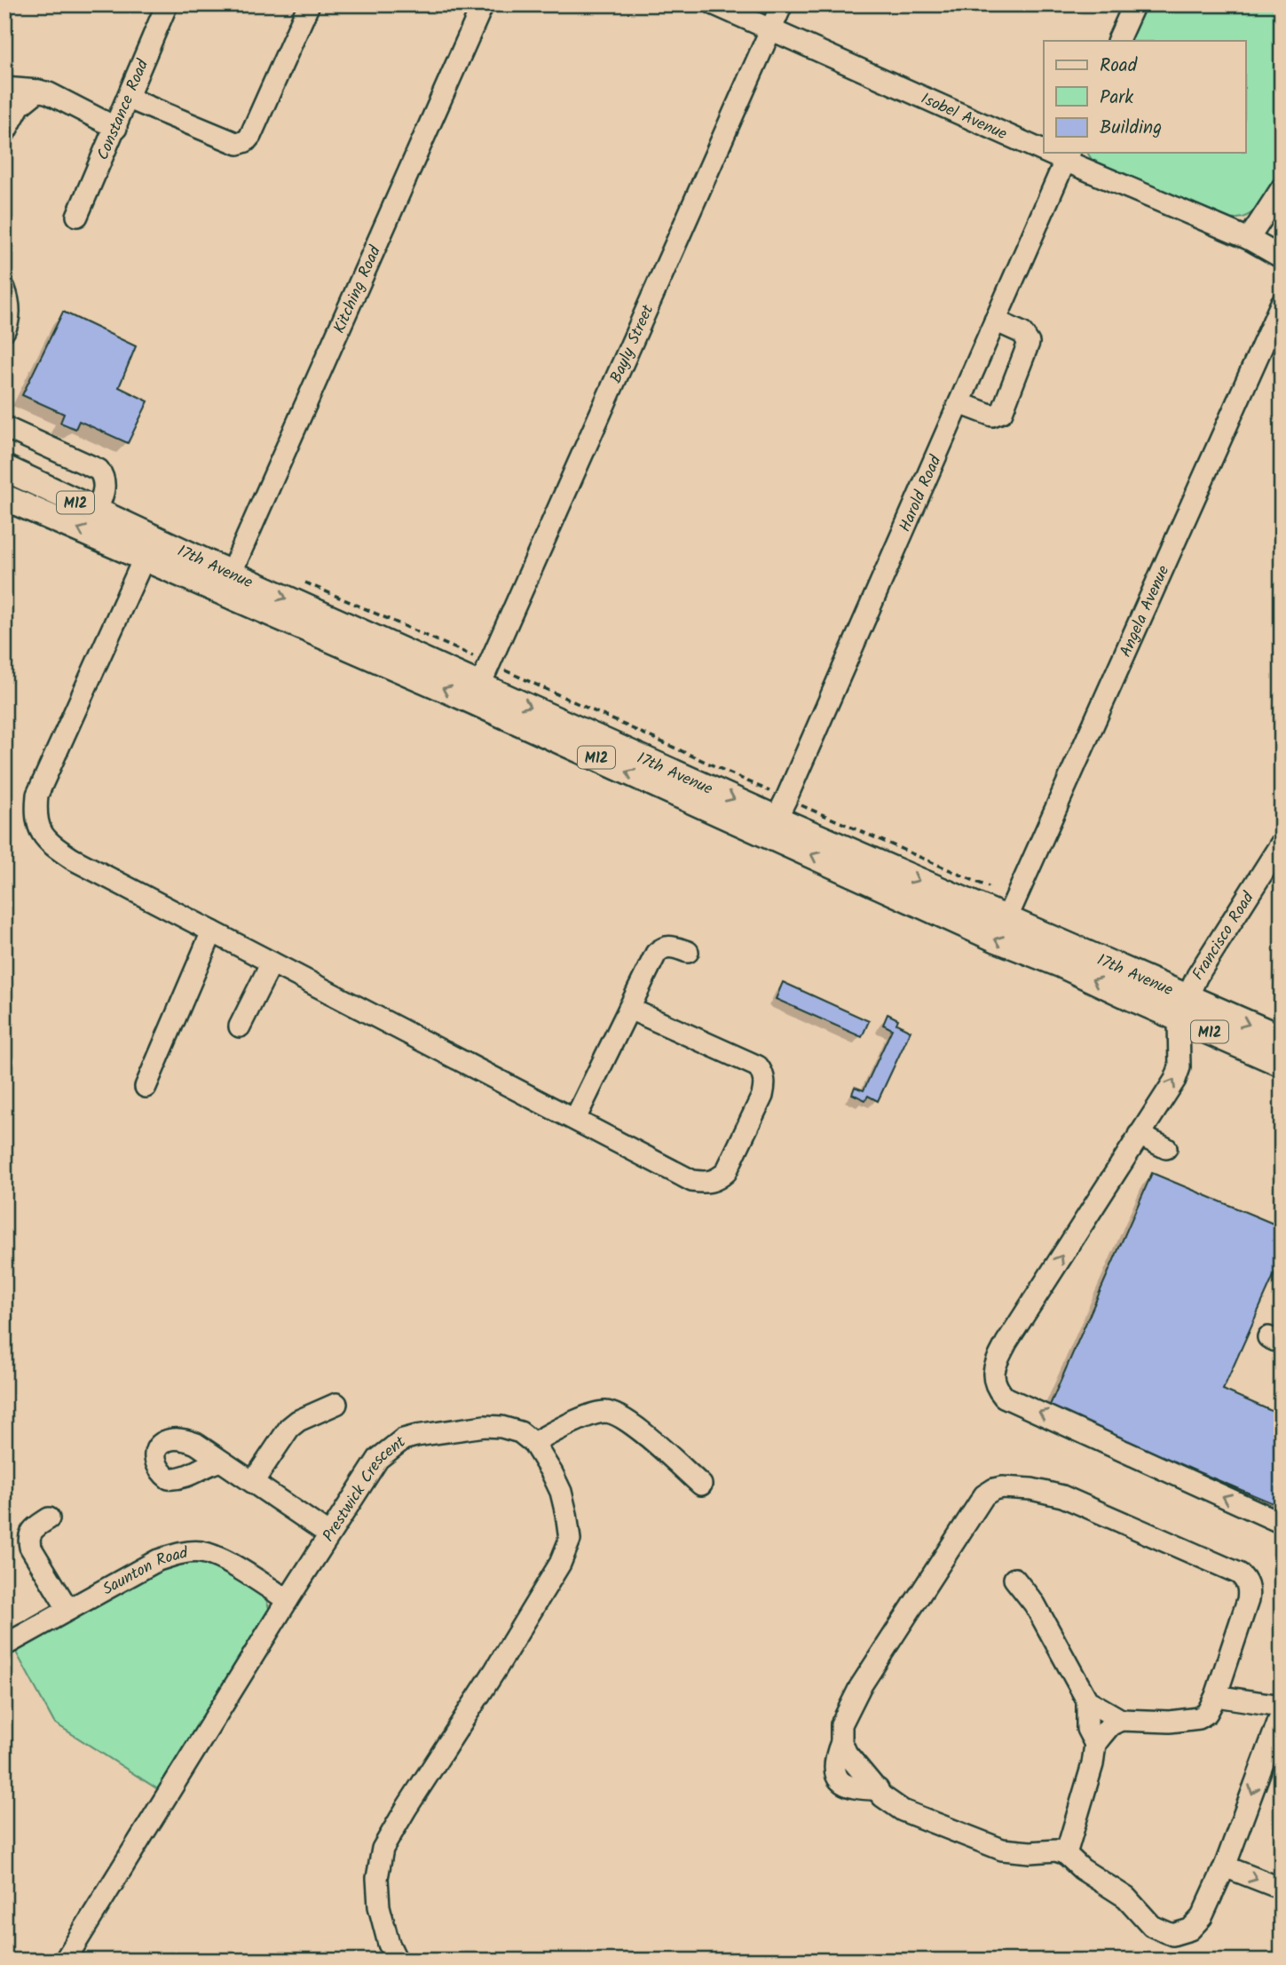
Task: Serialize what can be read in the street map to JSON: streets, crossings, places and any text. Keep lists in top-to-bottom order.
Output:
{
  "streets": {
    "main road": ["M12", "17th Avenue"],
    "street": [
      "Constance Road",
      "Isobel Avenue",
      "Kitching Road",
      "Bayly Street",
      "Harold Road",
      "Angela Avenue",
      "Francisco Road",
      "Prestwick Crescent",
      "Saunton Road"
    ]
  },
  "crossings": [
    ["Isobel Avenue", "Bayly Street"],
    ["Isobel Avenue", "Harold Road"],
    ["Kitching Road", "17th Avenue"],
    ["Bayly Street", "17th Avenue"],
    ["Harold Road", "17th Avenue"],
    ["M12", "17th Avenue"],
    ["M12", "Francisco Road"],
    ["17th Avenue", "Angela Avenue"],
    ["17th Avenue", "Francisco Road"],
    ["Prestwick Crescent", "Saunton Road"]
  ],
  "legend": ["Road", "Park", "Building"]
}
